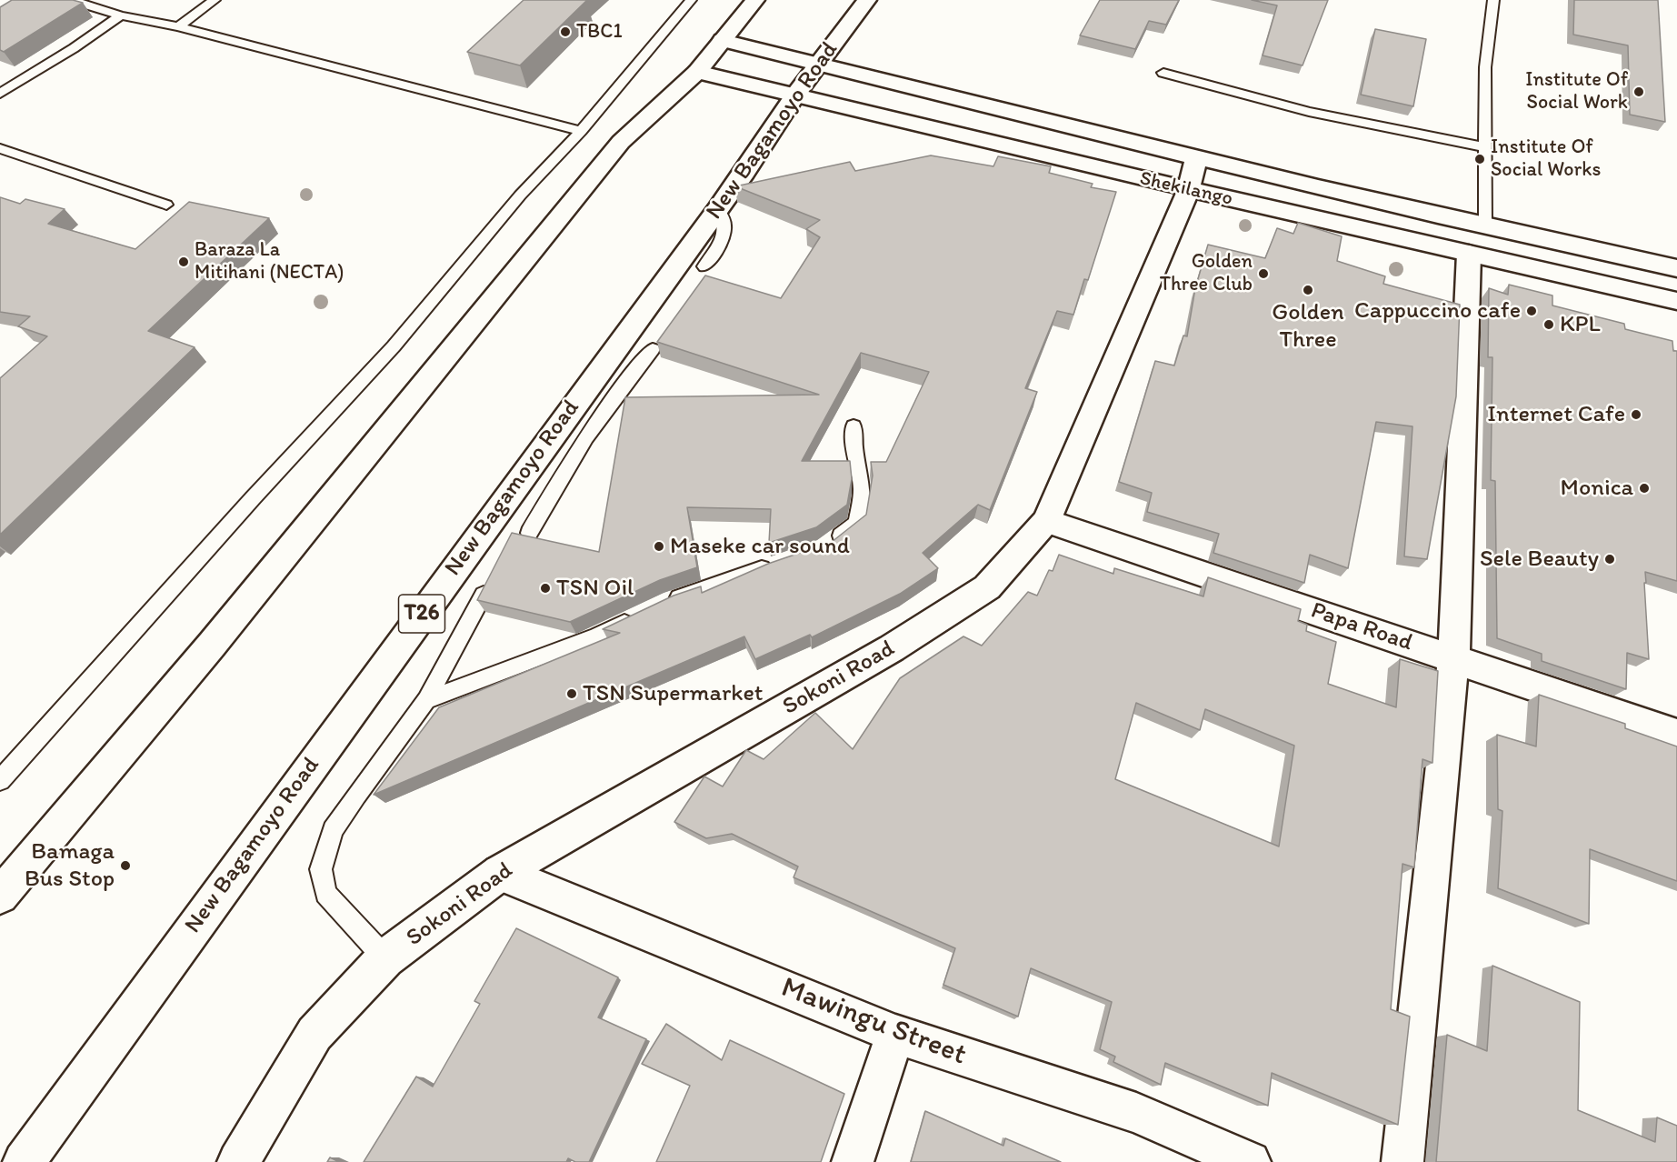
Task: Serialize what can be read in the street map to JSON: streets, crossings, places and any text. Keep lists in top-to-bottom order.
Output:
{
  "streets": {
    "main road": [
      "New Bagamoyo Road",
      "Shekilango",
      "T26",
      "Papa Road",
      "Sokoni Road",
      "Mawingu Street"
    ]
  },
  "crossings": [
    ["New Bagamoyo Road", "Shekilango"],
    ["Shekilango", "Sokoni Road"],
    ["Papa Road", "Sokoni Road"],
    ["Sokoni Road", "Mawingu Street"]
  ],
  "places": [
    "TBC1",
    "Institute Of Social Work",
    "Institute Of Social Works",
    "Baraza La Mitihani (NECTA)",
    "Golden Three Club",
    "Golden Three",
    "Cappuccino cafe",
    "KPL",
    "Internet Cafe",
    "Monica",
    "Maseke car sound",
    "Sele Beauty",
    "TSN Oil",
    "TSN Supermarket",
    "Bamaga Bus Stop"
  ]
}
